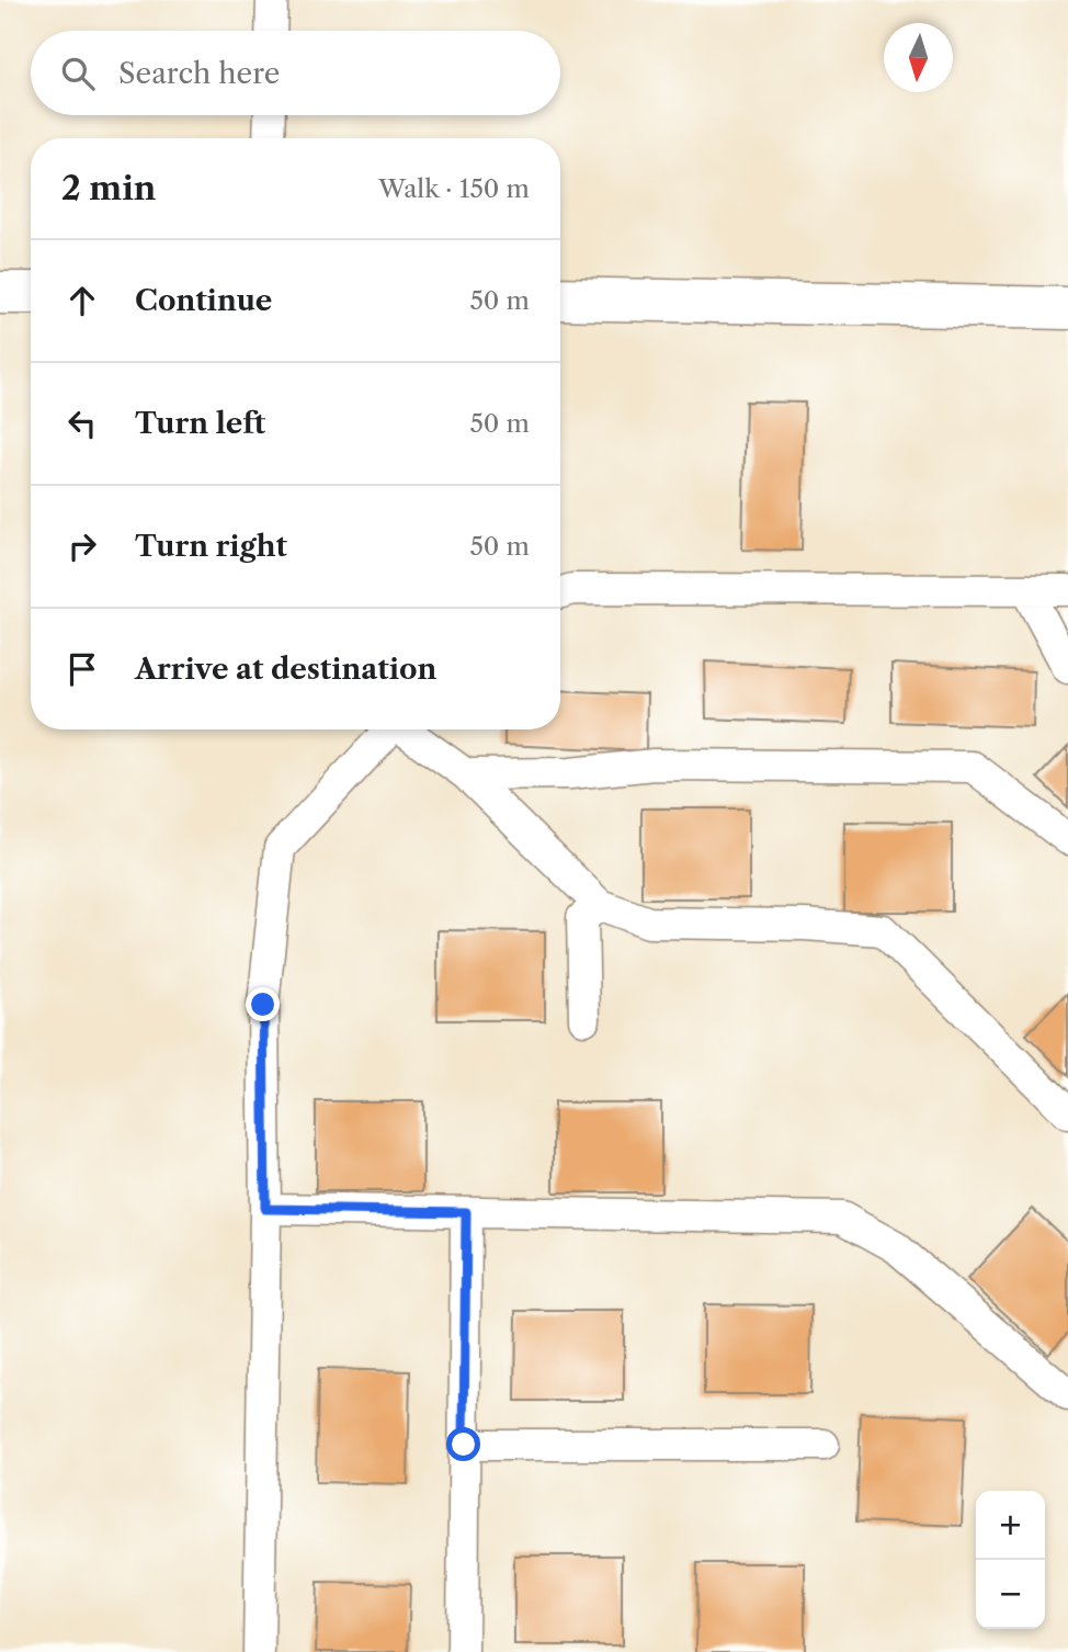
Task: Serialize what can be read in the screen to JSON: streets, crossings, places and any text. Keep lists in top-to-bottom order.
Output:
{
  "north": "bottom",
  "page": {
    "search": "Search here",
    "heading": ["2 min", "Walk · 150 m"],
    "list": [
      ["Continue", "50 m"],
      ["Turn left", "50 m"],
      ["Turn right", "50 m"],
      "Arrive at destination"
    ],
    "map_buttons": ["+", "−"]
  }
}
